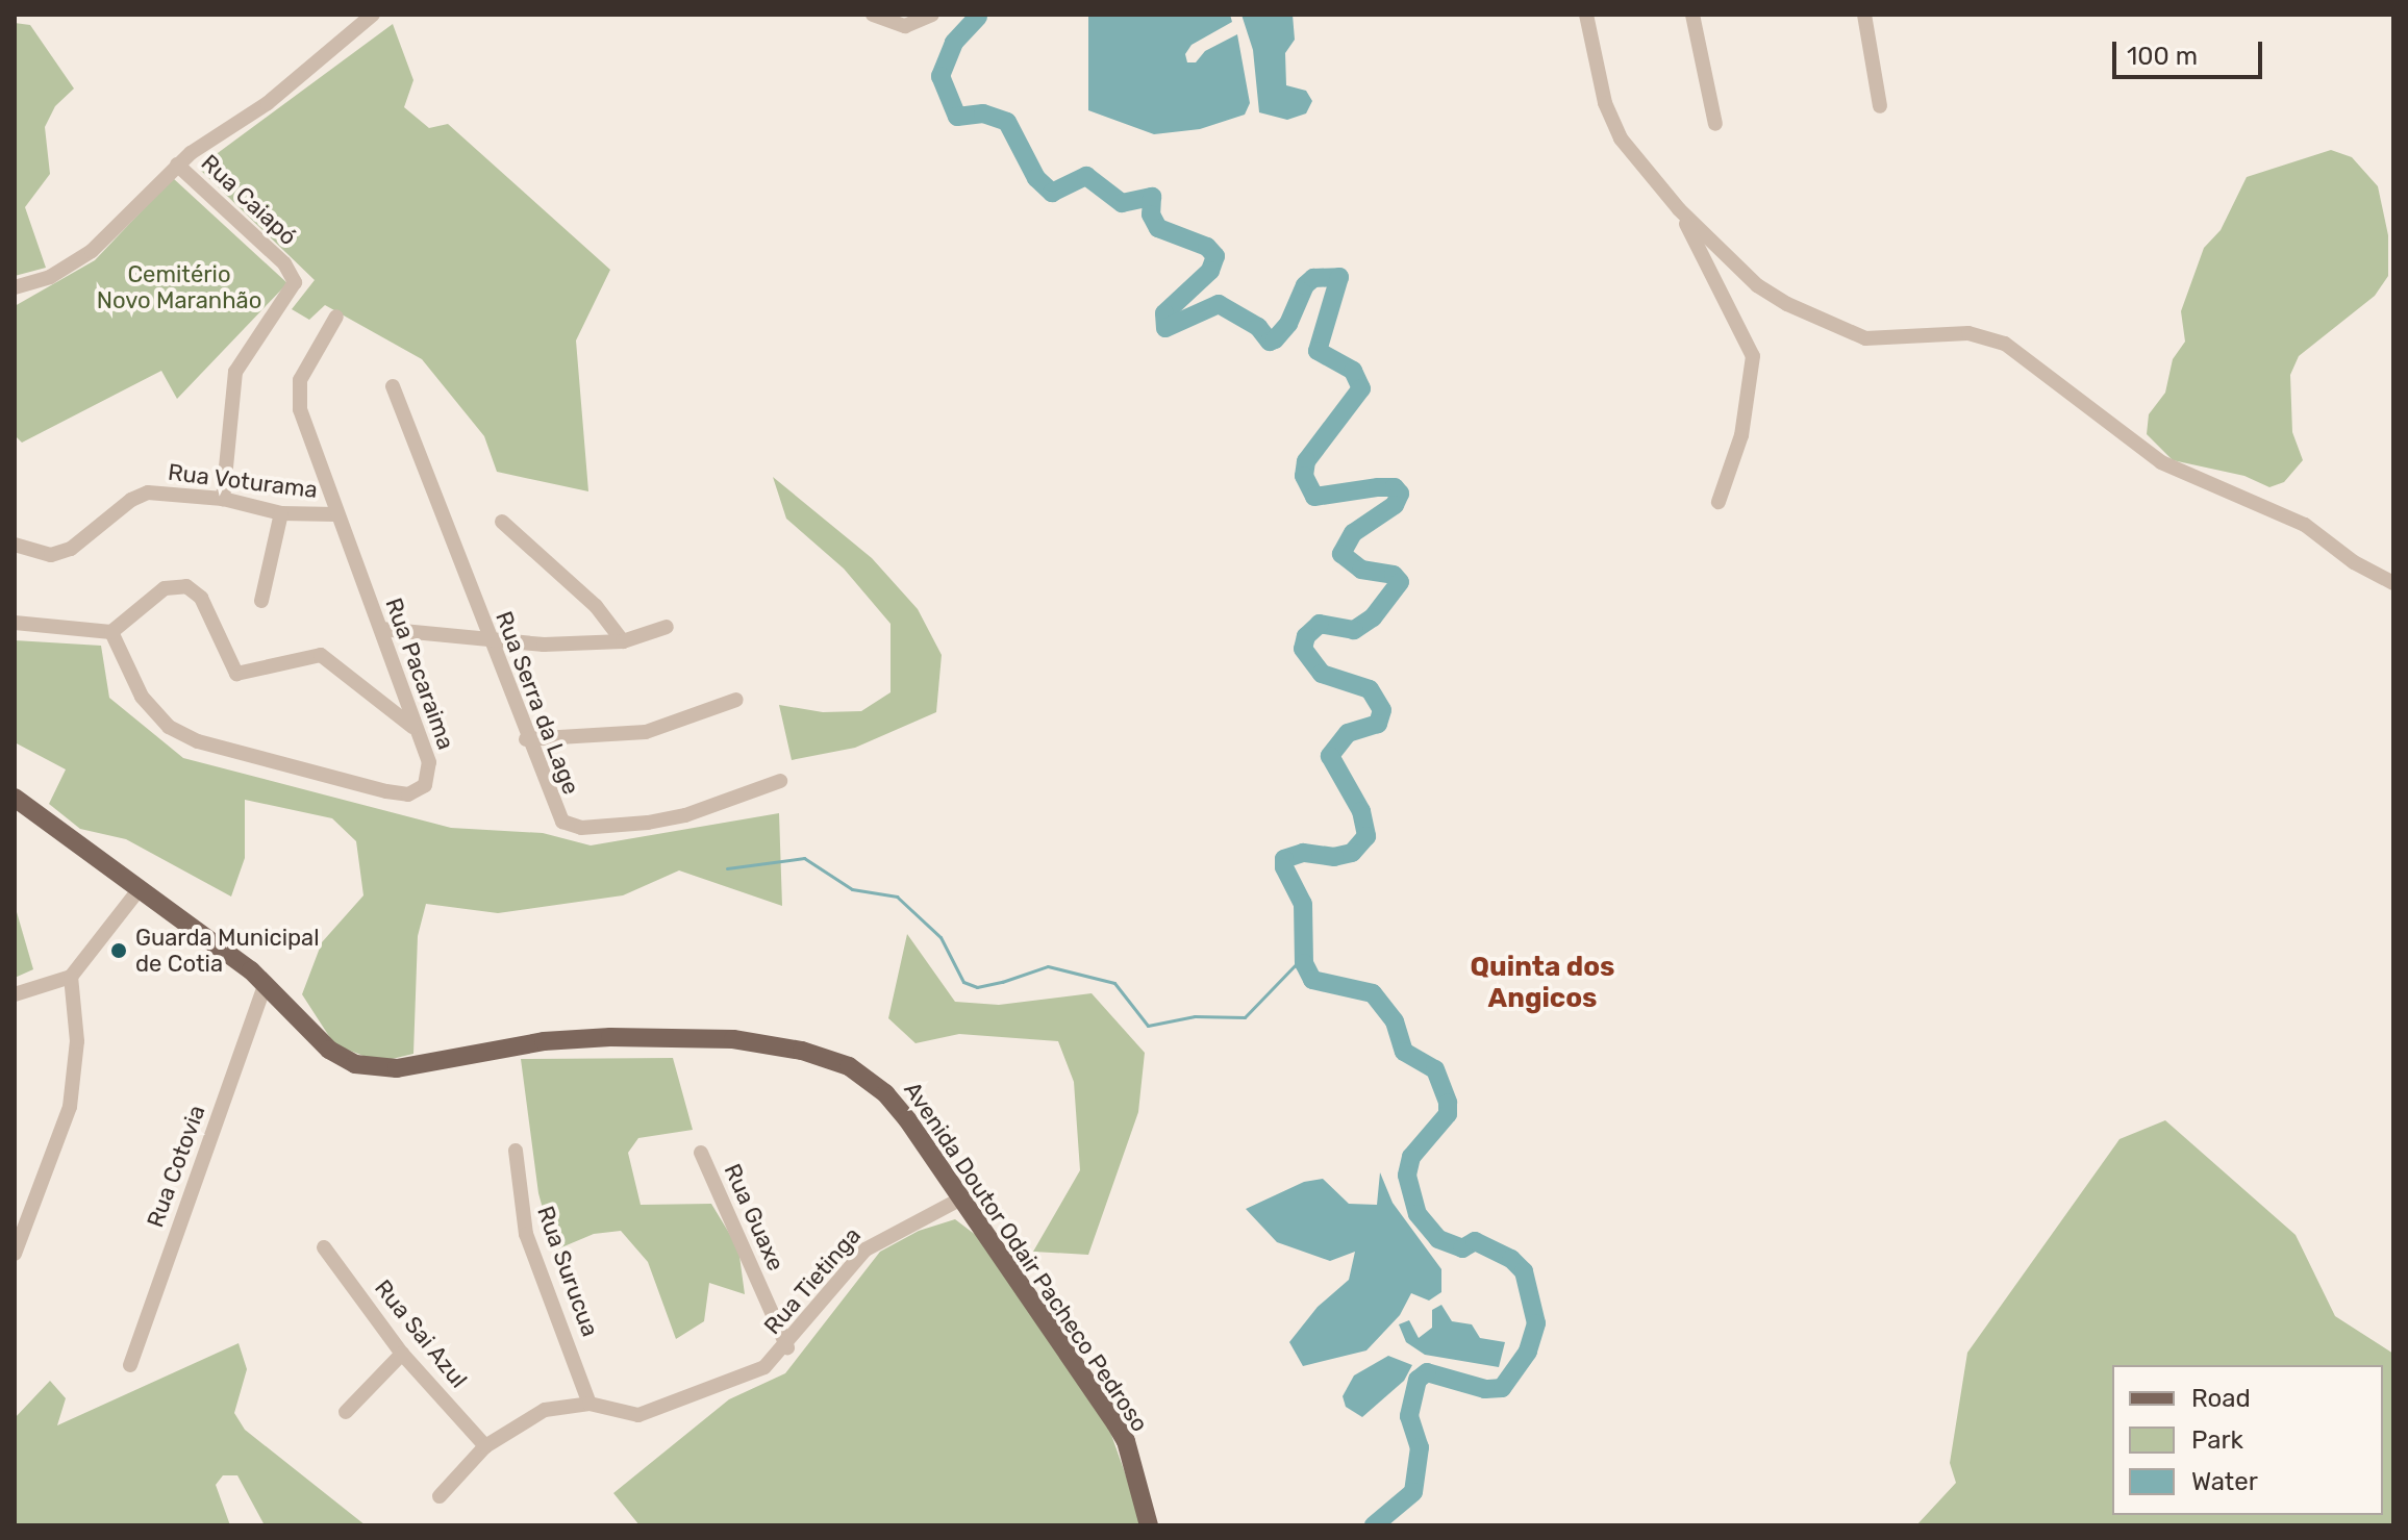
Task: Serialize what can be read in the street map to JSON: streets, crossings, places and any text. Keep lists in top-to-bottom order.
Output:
{
  "streets": {
    "main road": ["Avenida Doutor Odair Pacheco Pedroso"],
    "street": [
      "Rua Caiapó",
      "Rua Voturama",
      "Rua Pacaraima",
      "Rua Serra da Lage",
      "Rua Cotovia",
      "Rua Guaxe",
      "Rua Surucua",
      "Rua Tietinga",
      "Rua Sai Azul"
    ]
  },
  "crossings": [
    ["Rua Caiapó", "Rua Voturama"],
    ["Rua Voturama", "Rua Pacaraima"],
    ["Rua Cotovia", "Avenida Doutor Odair Pacheco Pedroso"],
    ["Rua Guaxe", "Rua Tietinga"],
    ["Avenida Doutor Odair Pacheco Pedroso", "Rua Tietinga"],
    ["Rua Surucua", "Rua Tietinga"],
    ["Rua Tietinga", "Rua Sai Azul"]
  ],
  "districts": ["Quinta dos Angicos"],
  "parks": ["Cemitério Novo Maranhão"],
  "places": ["Guarda Municipal de Cotia"],
  "legend": ["Road", "Park", "Water"],
  "scale_bar": "100 m"
}
